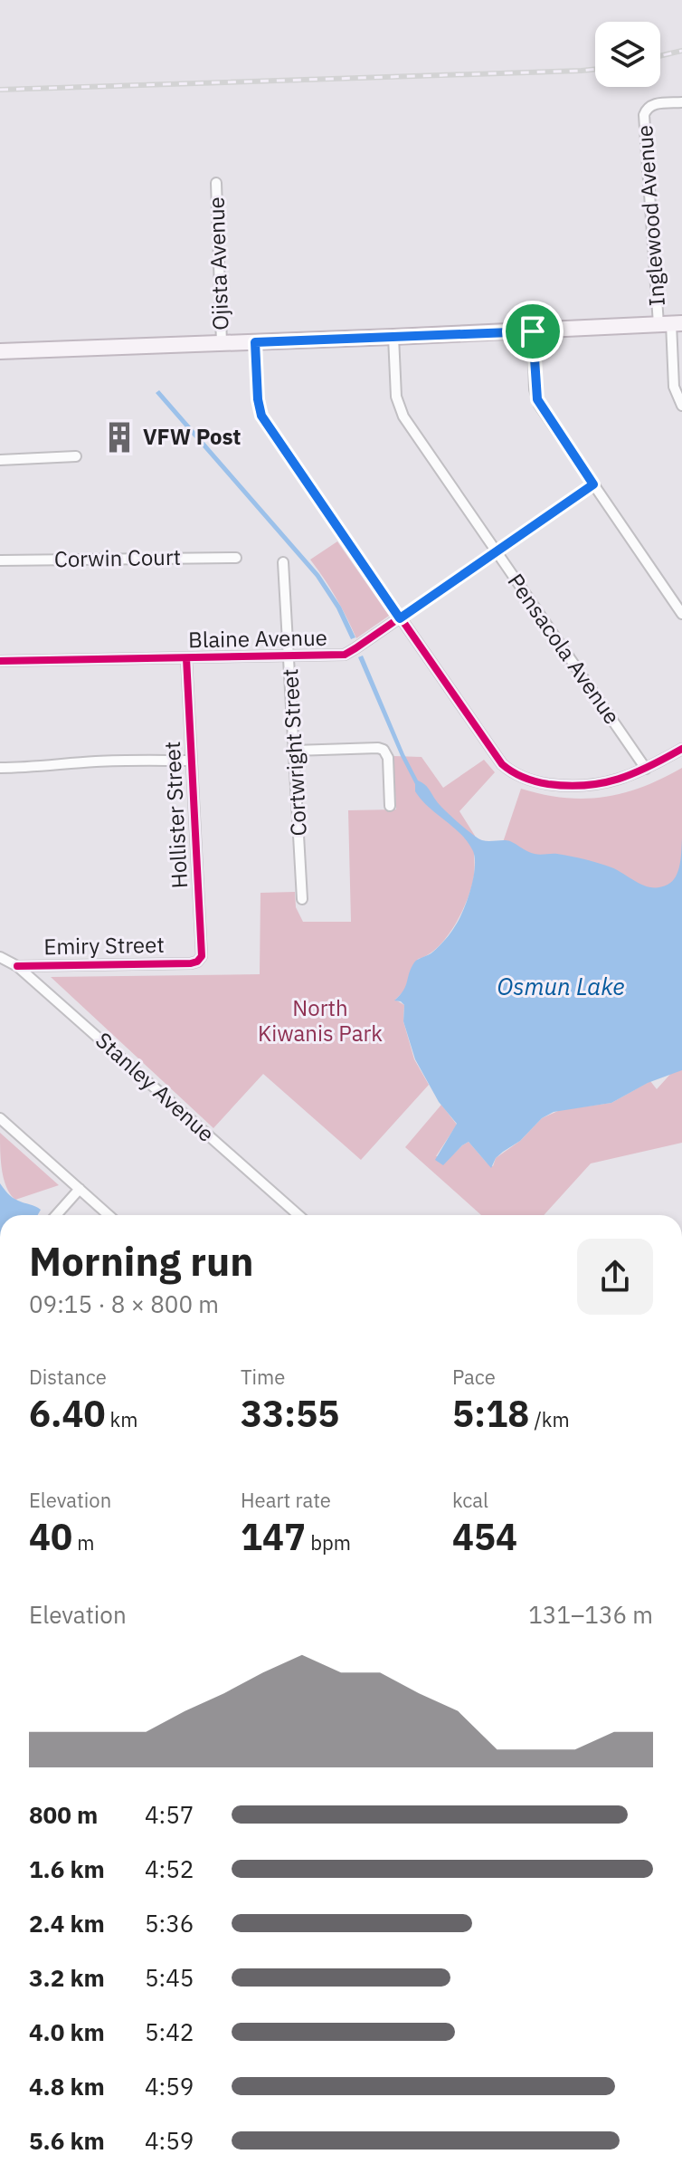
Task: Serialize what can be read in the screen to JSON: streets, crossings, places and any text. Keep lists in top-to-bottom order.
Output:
{
  "streets": {
    "street": [
      "Inglewood Avenue",
      "Ojista Avenue",
      "Corwin Court",
      "Blaine Avenue",
      "Pensacola Avenue",
      "Cortwright Street",
      "Hollister Street",
      "Emiry Street",
      "Stanley Avenue"
    ]
  },
  "crossings": [
    ["Blaine Avenue", "Pensacola Avenue"],
    ["Blaine Avenue", "Cortwright Street"],
    ["Blaine Avenue", "Hollister Street"],
    ["Hollister Street", "Emiry Street"],
    ["Emiry Street", "Stanley Avenue"]
  ],
  "water": ["Osmun Lake"],
  "parks": ["North Kiwanis Park"],
  "places": {
    "building": ["VFW Post"]
  },
  "page": {
    "heading": ["Morning run", "09:15 · 8 × 800 m"],
    "stats": [
      ["Distance", "6.40 km"],
      ["Time", "33:55"],
      ["Pace", "5:18 /km"],
      ["Elevation", "40 m"],
      ["Heart rate", "147 bpm"],
      ["kcal", "454"]
    ],
    "chart": ["Elevation", "131–136 m"],
    "list": [
      {
        "name": "800 m",
        "note": "4:57"
      },
      {
        "name": "1.6 km",
        "note": "4:52"
      },
      {
        "name": "2.4 km",
        "note": "5:36"
      },
      {
        "name": "3.2 km",
        "note": "5:45"
      },
      {
        "name": "4.0 km",
        "note": "5:42"
      },
      {
        "name": "4.8 km",
        "note": "4:59"
      },
      {
        "name": "5.6 km",
        "note": "4:59"
      }
    ]
  }
}
